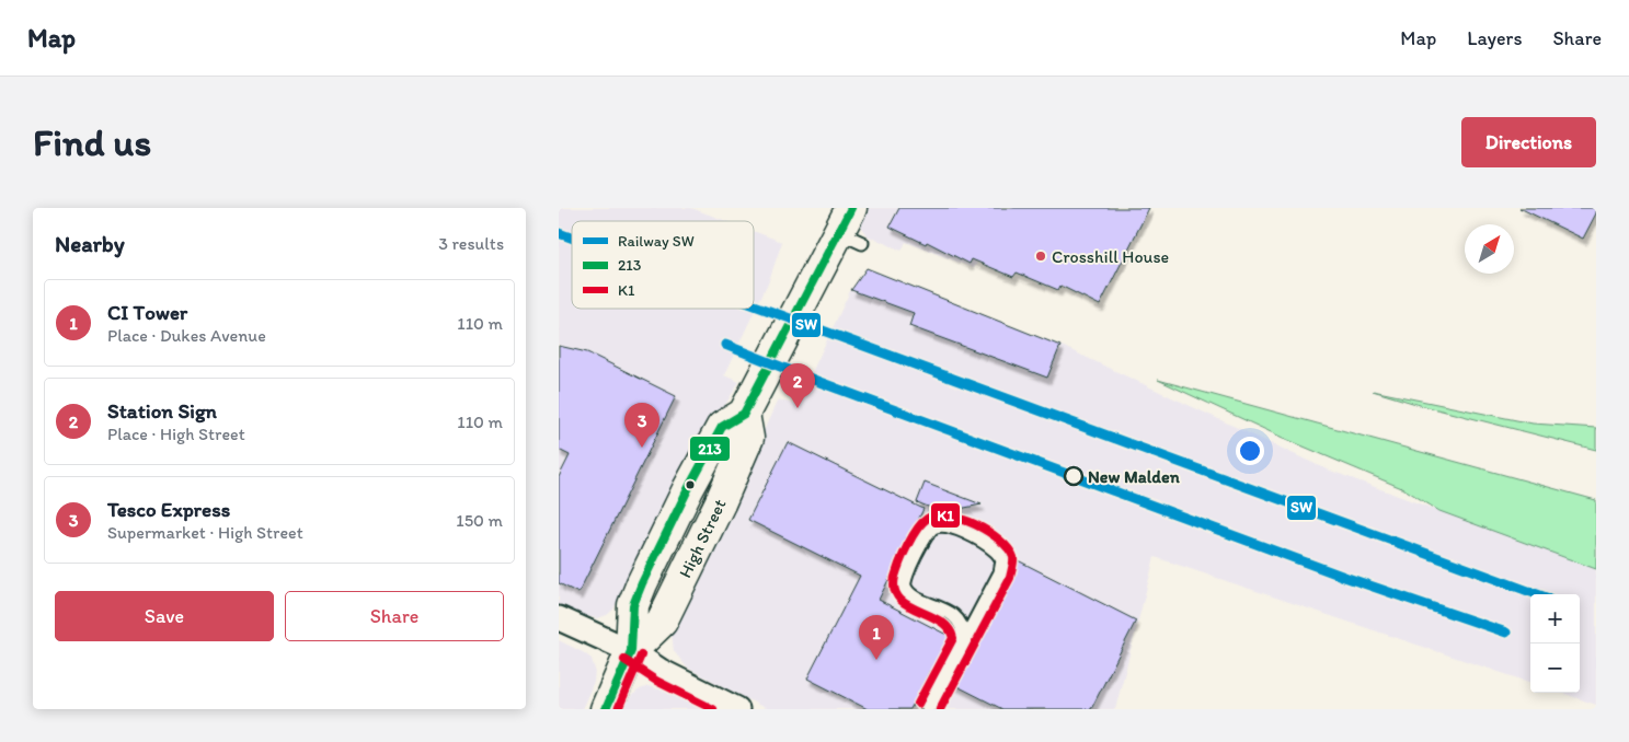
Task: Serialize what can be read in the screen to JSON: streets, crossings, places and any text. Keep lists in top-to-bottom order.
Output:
{
  "streets": {
    "main road": ["High Street"]
  },
  "places": ["Crosshill House", "New Malden"],
  "lines": ["transit line 213", "rail line SW", "transit line K1"],
  "legend": ["Railway SW", "213", "K1"],
  "north": "top right",
  "page": {
    "header": "Map",
    "nav": ["Map", "Layers", "Share"],
    "buttons": [
      "Directions",
      ["Save", "Share"]
    ],
    "title": "Find us",
    "heading": ["Nearby", "3 results"],
    "list": [
      {
        "mark": "1",
        "name": "CI Tower",
        "note": "Place · Dukes Avenue",
        "value": "110 m"
      },
      {
        "mark": "2",
        "name": "Station Sign",
        "note": "Place · High Street",
        "value": "110 m"
      },
      {
        "mark": "3",
        "name": "Tesco Express",
        "note": "Supermarket · High Street",
        "value": "150 m"
      }
    ],
    "pins": ["2", "3", "1"],
    "map_buttons": ["+", "−"]
  }
}
